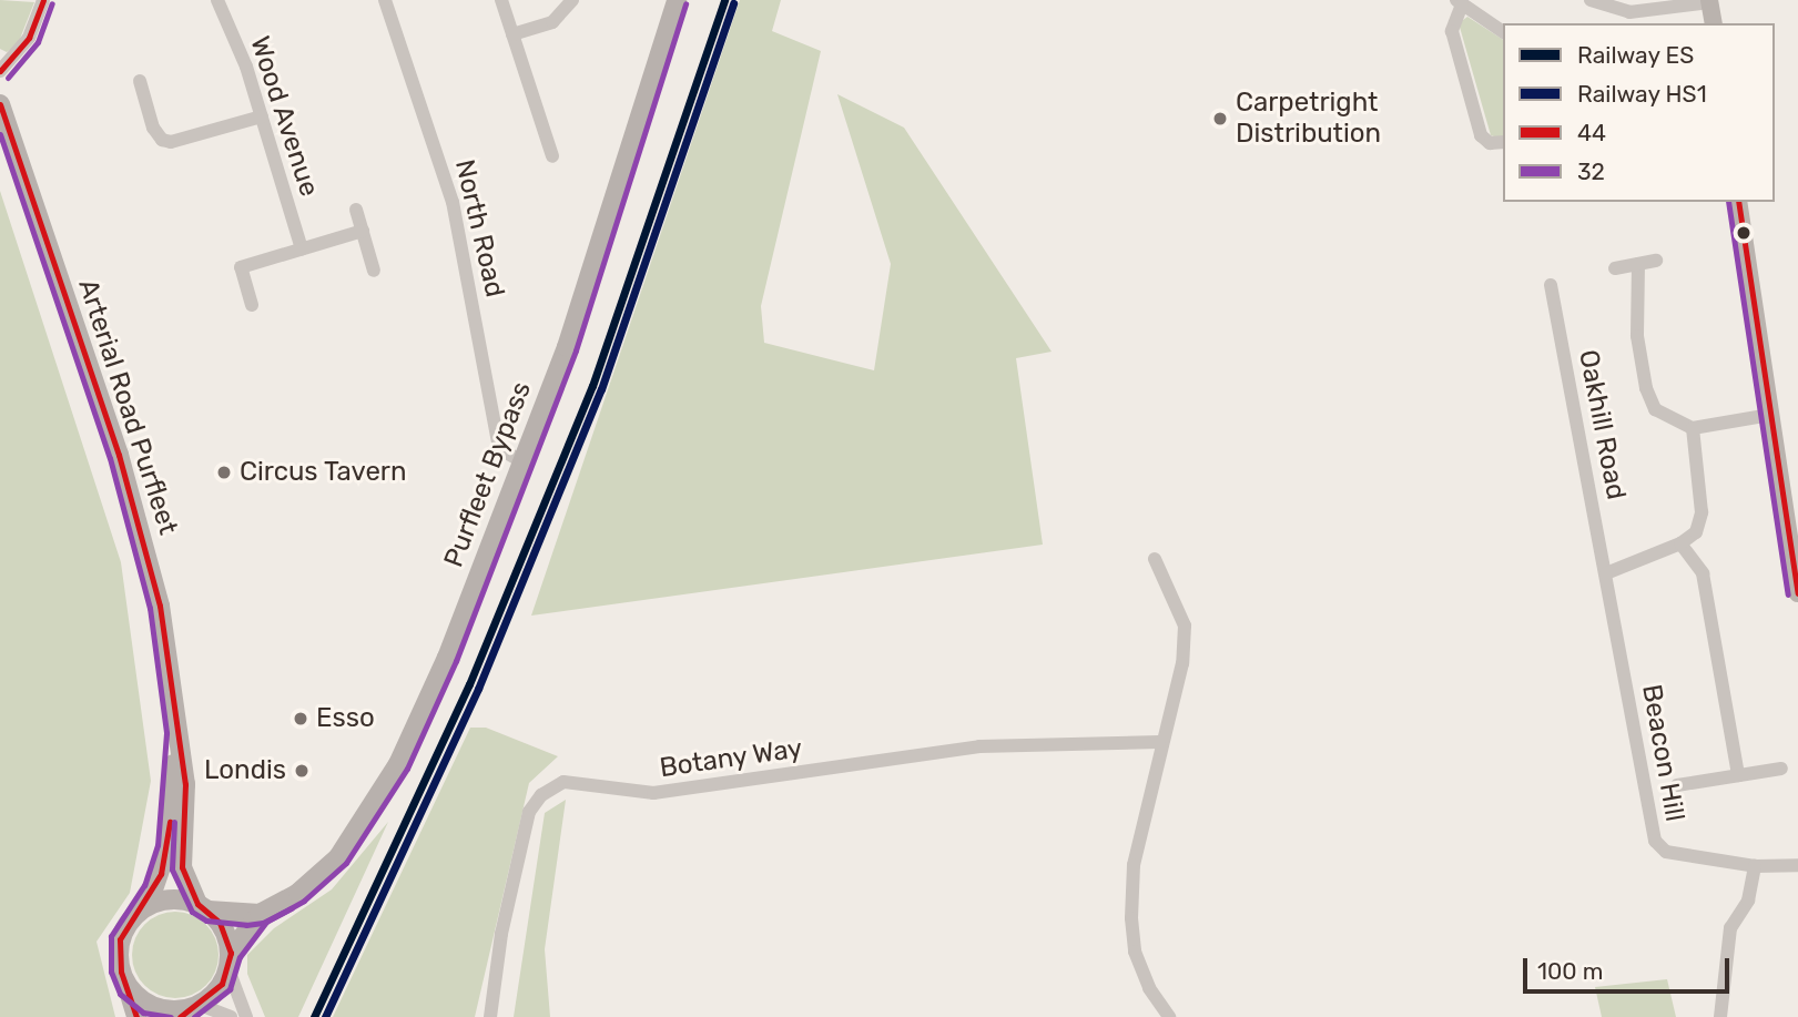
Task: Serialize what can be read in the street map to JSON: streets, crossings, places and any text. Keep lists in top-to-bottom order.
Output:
{
  "streets": {
    "main road": ["Arterial Road Purfleet", "Purfleet Bypass"],
    "street": [
      "Wood Avenue",
      "North Road",
      "Oakhill Road",
      "Beacon Hill",
      "Botany Way"
    ]
  },
  "crossings": [
    ["North Road", "Purfleet Bypass"],
    ["Arterial Road Purfleet", "Purfleet Bypass"],
    ["Oakhill Road", "Beacon Hill"]
  ],
  "places": [
    "Carpetright Distribution",
    "Circus Tavern",
    "Esso",
    "Londis"
  ],
  "lines": [
    "rail line ES",
    "transit line 44",
    "rail line HS1",
    "transit line 32"
  ],
  "legend": [
    "Railway ES",
    "Railway HS1",
    "44",
    "32"
  ],
  "scale_bar": "100 m"
}
